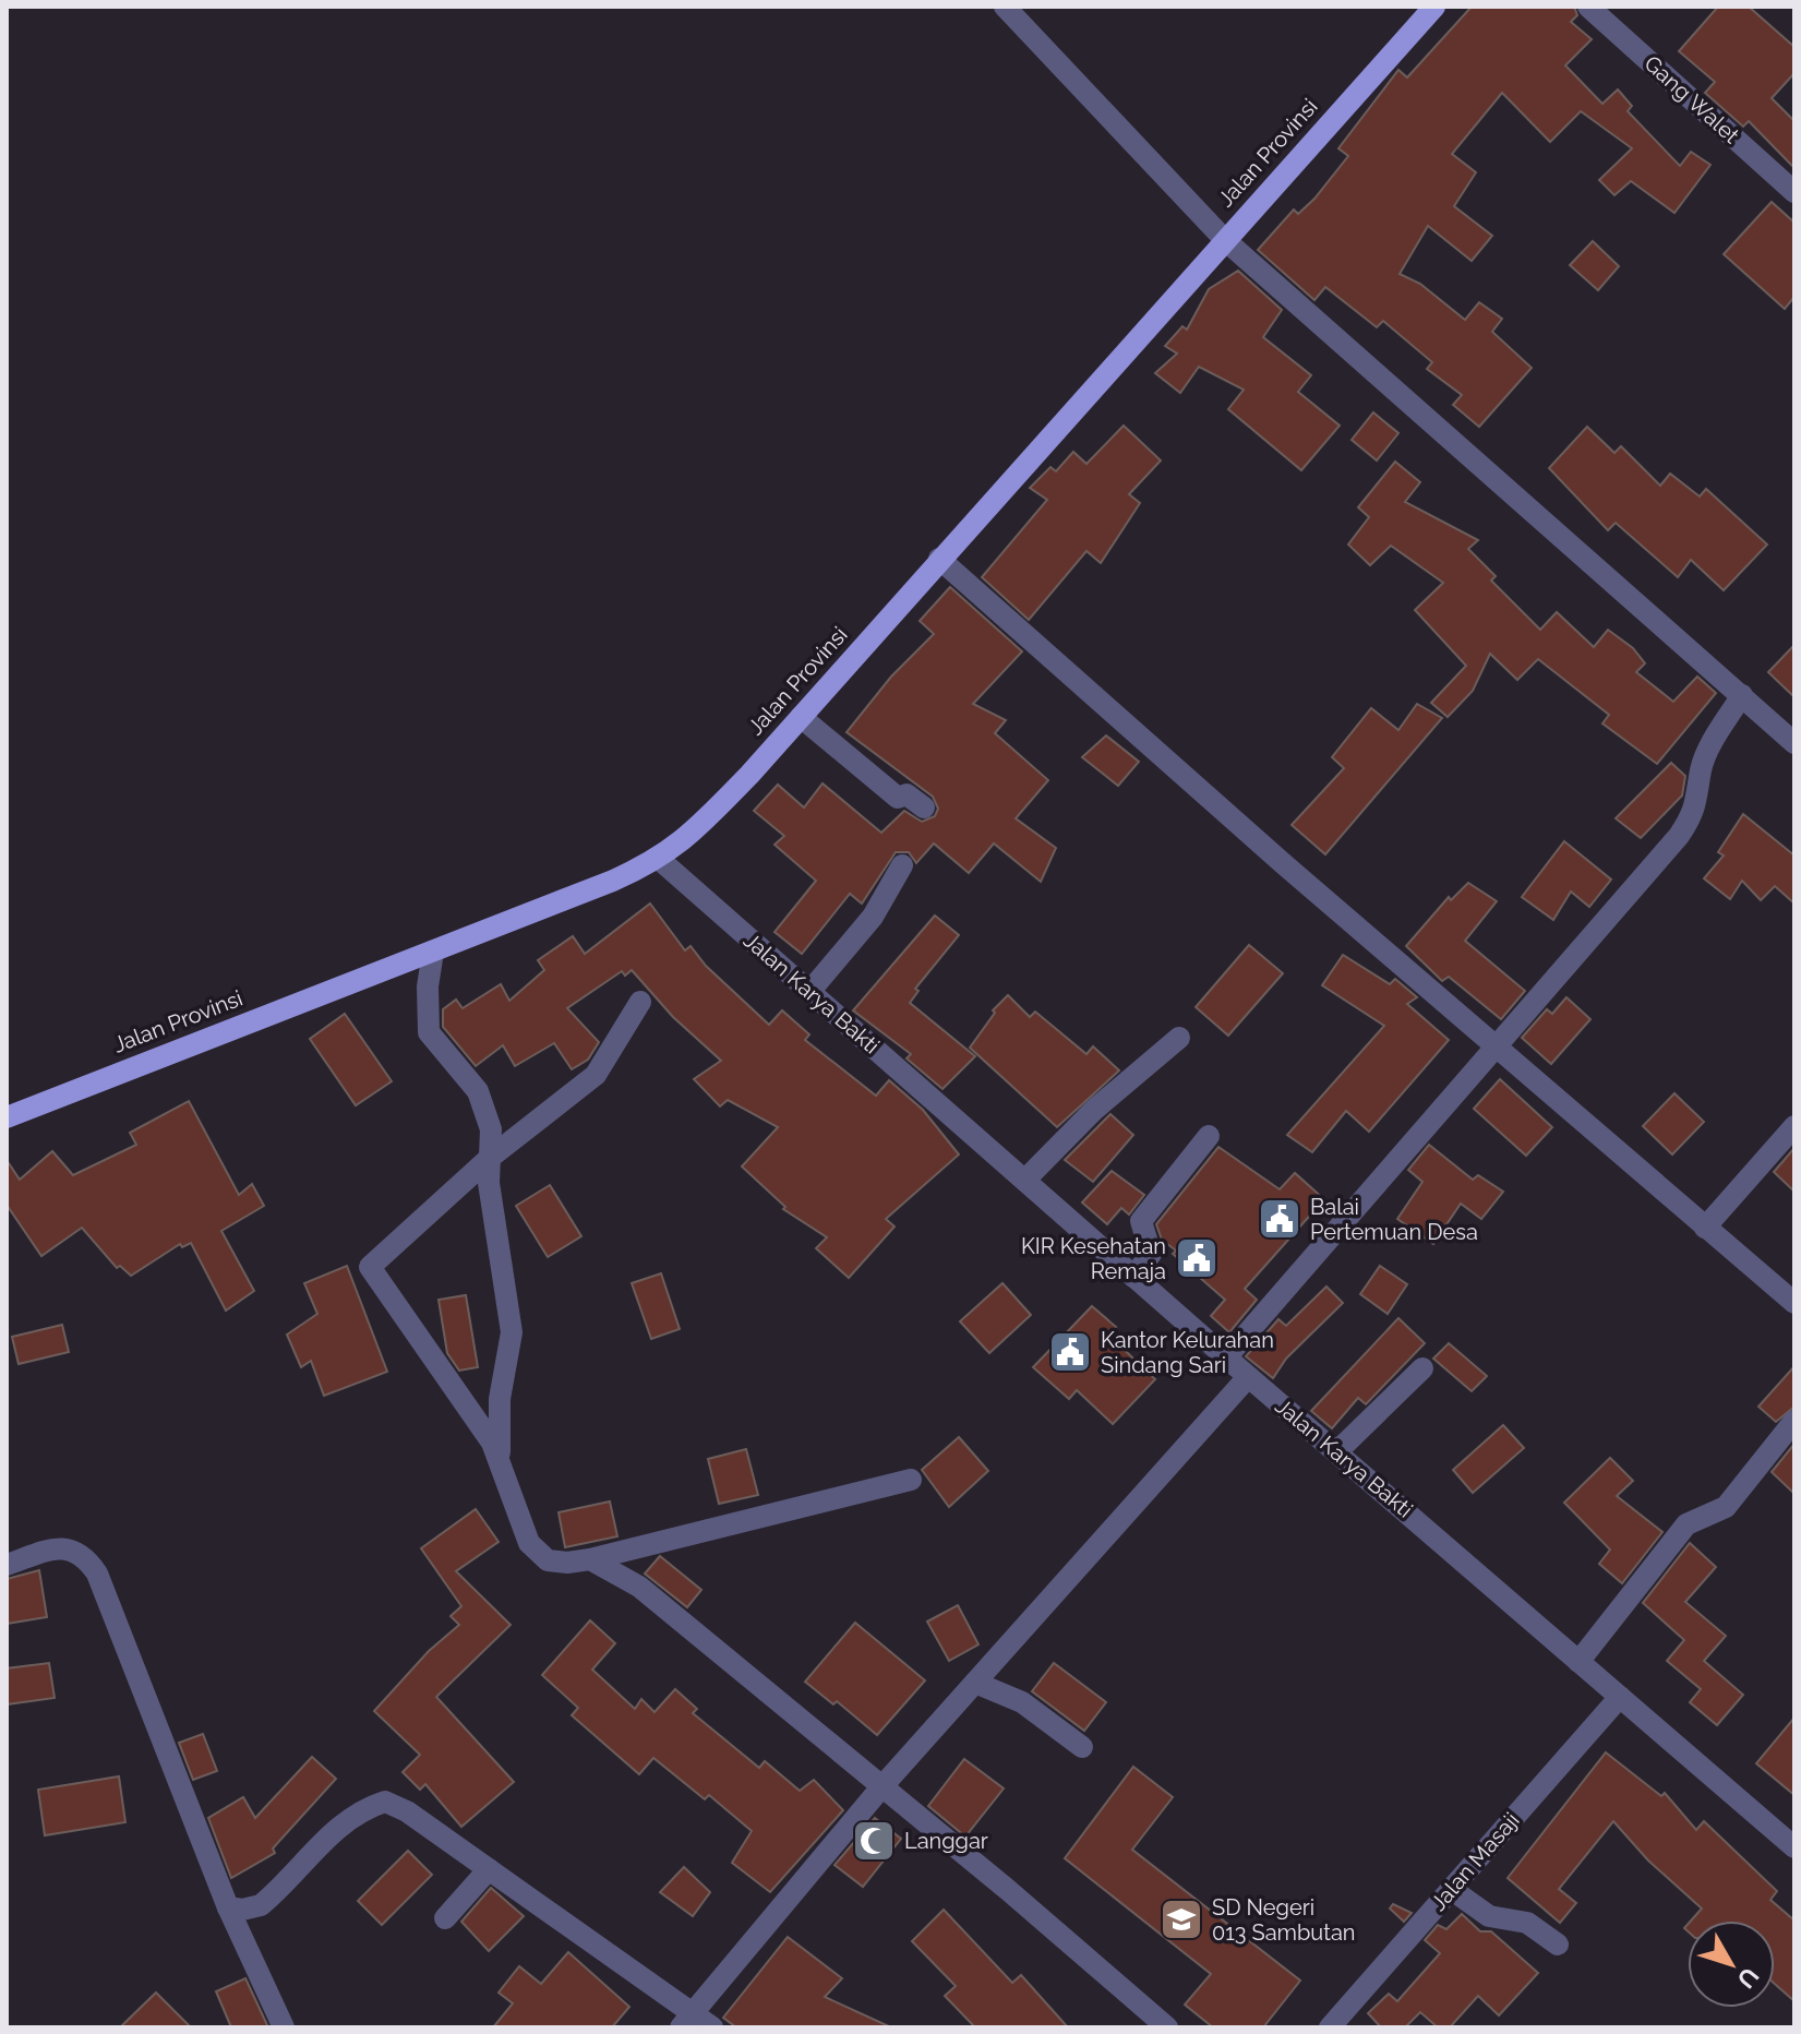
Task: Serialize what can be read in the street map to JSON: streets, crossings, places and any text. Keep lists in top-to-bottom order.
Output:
{
  "streets": {
    "main road": ["Jalan Provinsi"],
    "street": ["Gang Walet", "Jalan Karya Bakti", "Jalan Masaji"]
  },
  "crossings": [
    ["Jalan Provinsi", "Jalan Karya Bakti"],
    ["Jalan Karya Bakti", "Jalan Masaji"]
  ],
  "places": {
    "public building": ["Balai Pertemuan Desa", "KIR Kesehatan Remaja", "Kantor Kelurahan Sindang Sari"],
    "mosque": ["Langgar"],
    "school or university": ["SD Negeri 013 Sambutan"]
  },
  "north": "bottom right"
}
